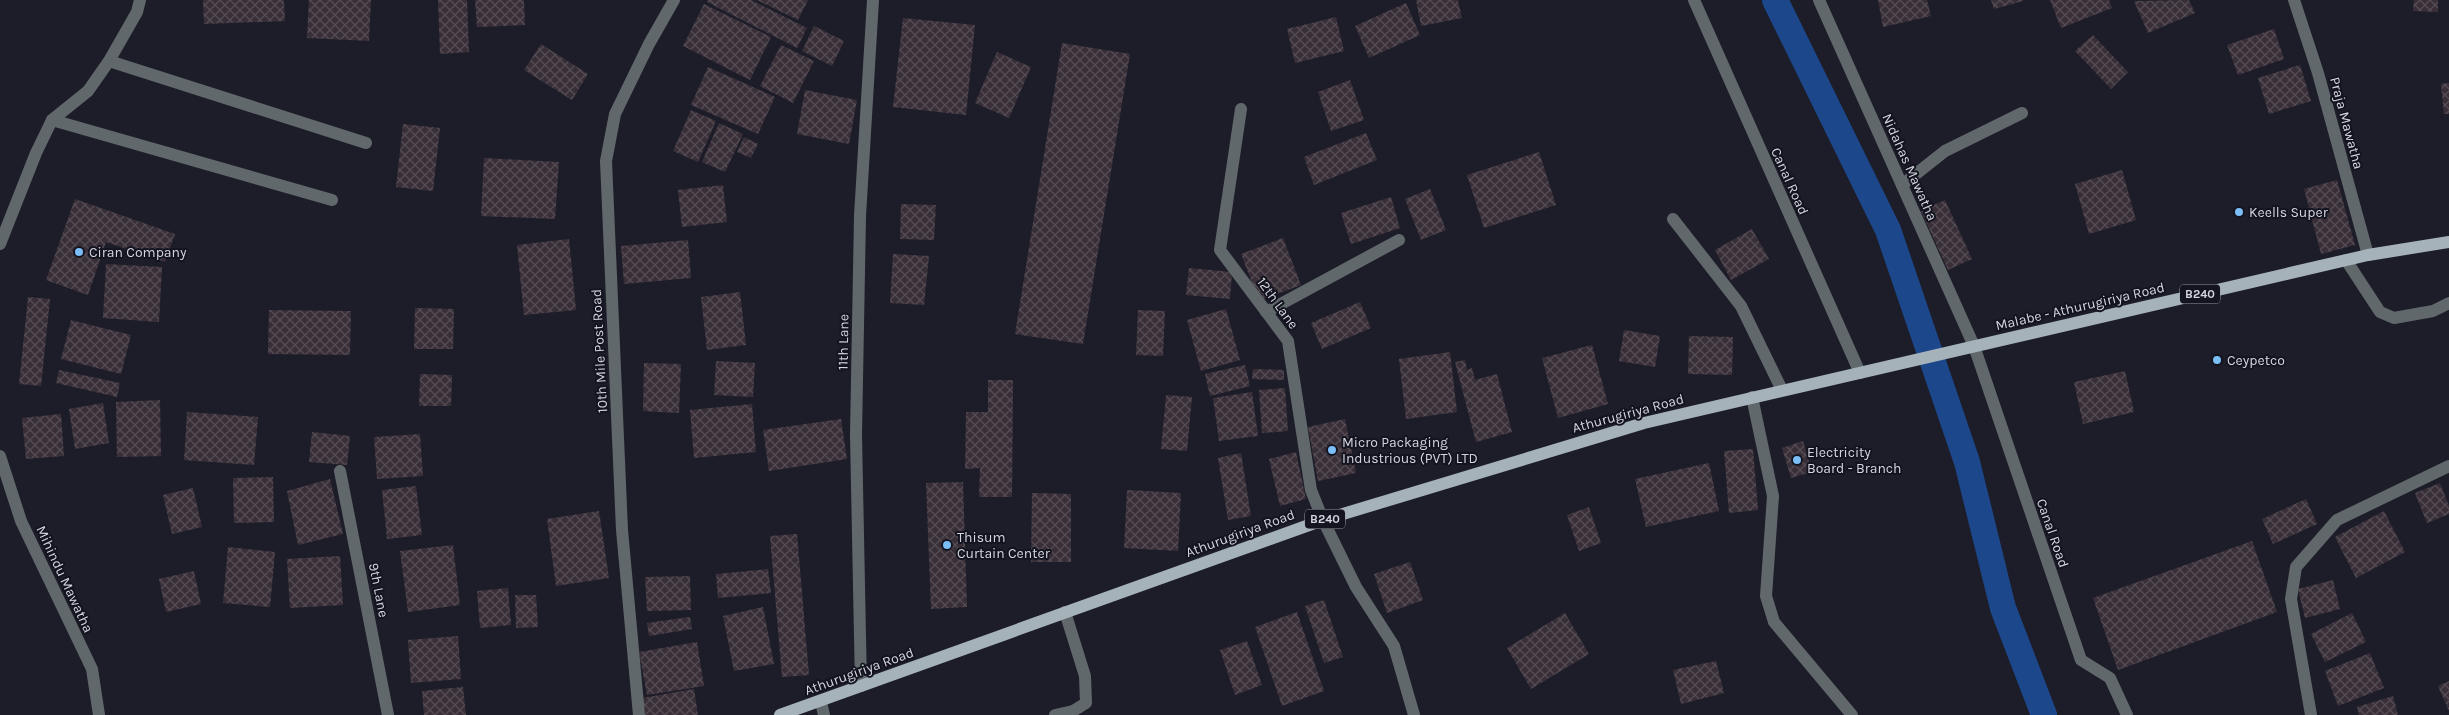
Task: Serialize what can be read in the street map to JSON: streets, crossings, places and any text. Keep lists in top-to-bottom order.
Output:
{
  "streets": {
    "main road": ["B240", "Malabe - Athurugiriya Road", "Athurugiriya Road"],
    "street": [
      "Praja Mawatha",
      "Nidahas Mawatha",
      "Canal Road",
      "12th Lane",
      "11th Lane",
      "10th Mile Post Road",
      "Mihindu Mawatha",
      "9th Lane"
    ]
  },
  "crossings": [
    ["Praja Mawatha", "Malabe - Athurugiriya Road"],
    ["Nidahas Mawatha", "Canal Road"],
    ["Nidahas Mawatha", "Malabe - Athurugiriya Road"],
    ["Canal Road", "Malabe - Athurugiriya Road"],
    ["Canal Road", "Athurugiriya Road"],
    ["12th Lane", "Athurugiriya Road"],
    ["Malabe - Athurugiriya Road", "Athurugiriya Road"],
    ["11th Lane", "Athurugiriya Road"]
  ],
  "places": [
    "Keells Super",
    "Ciran Company",
    "Ceypetco",
    "Micro Packaging Industrious (PVT) LTD",
    "Electricity Board - Branch",
    "Thisum Curtain Center"
  ]
}
